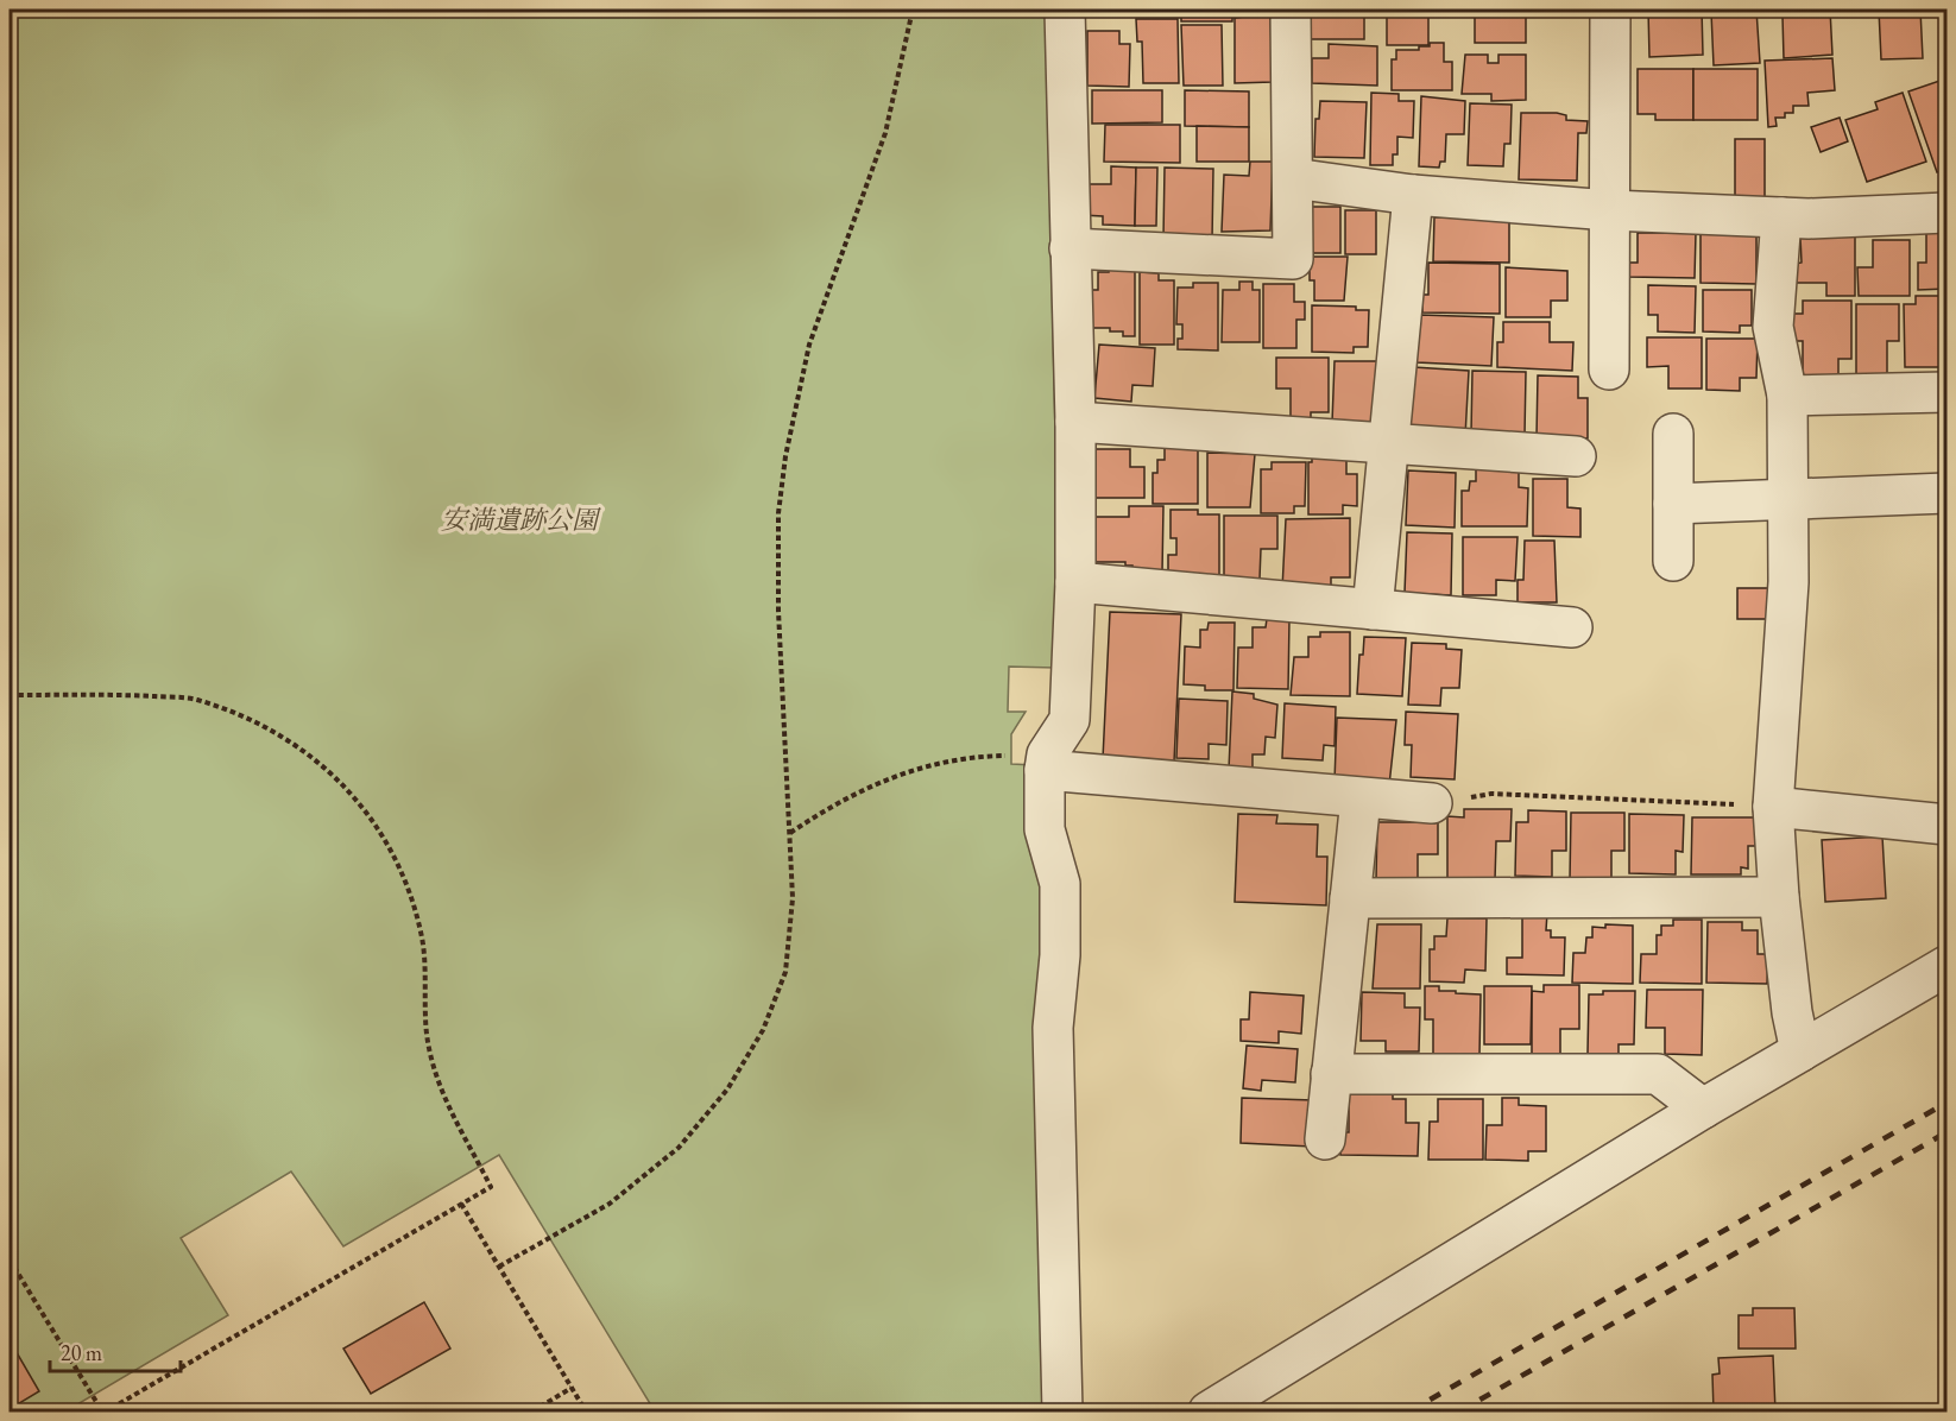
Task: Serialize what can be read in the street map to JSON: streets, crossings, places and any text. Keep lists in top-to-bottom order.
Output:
{
  "parks": ["安満遺跡公園"],
  "scale_bar": "20 m"
}
